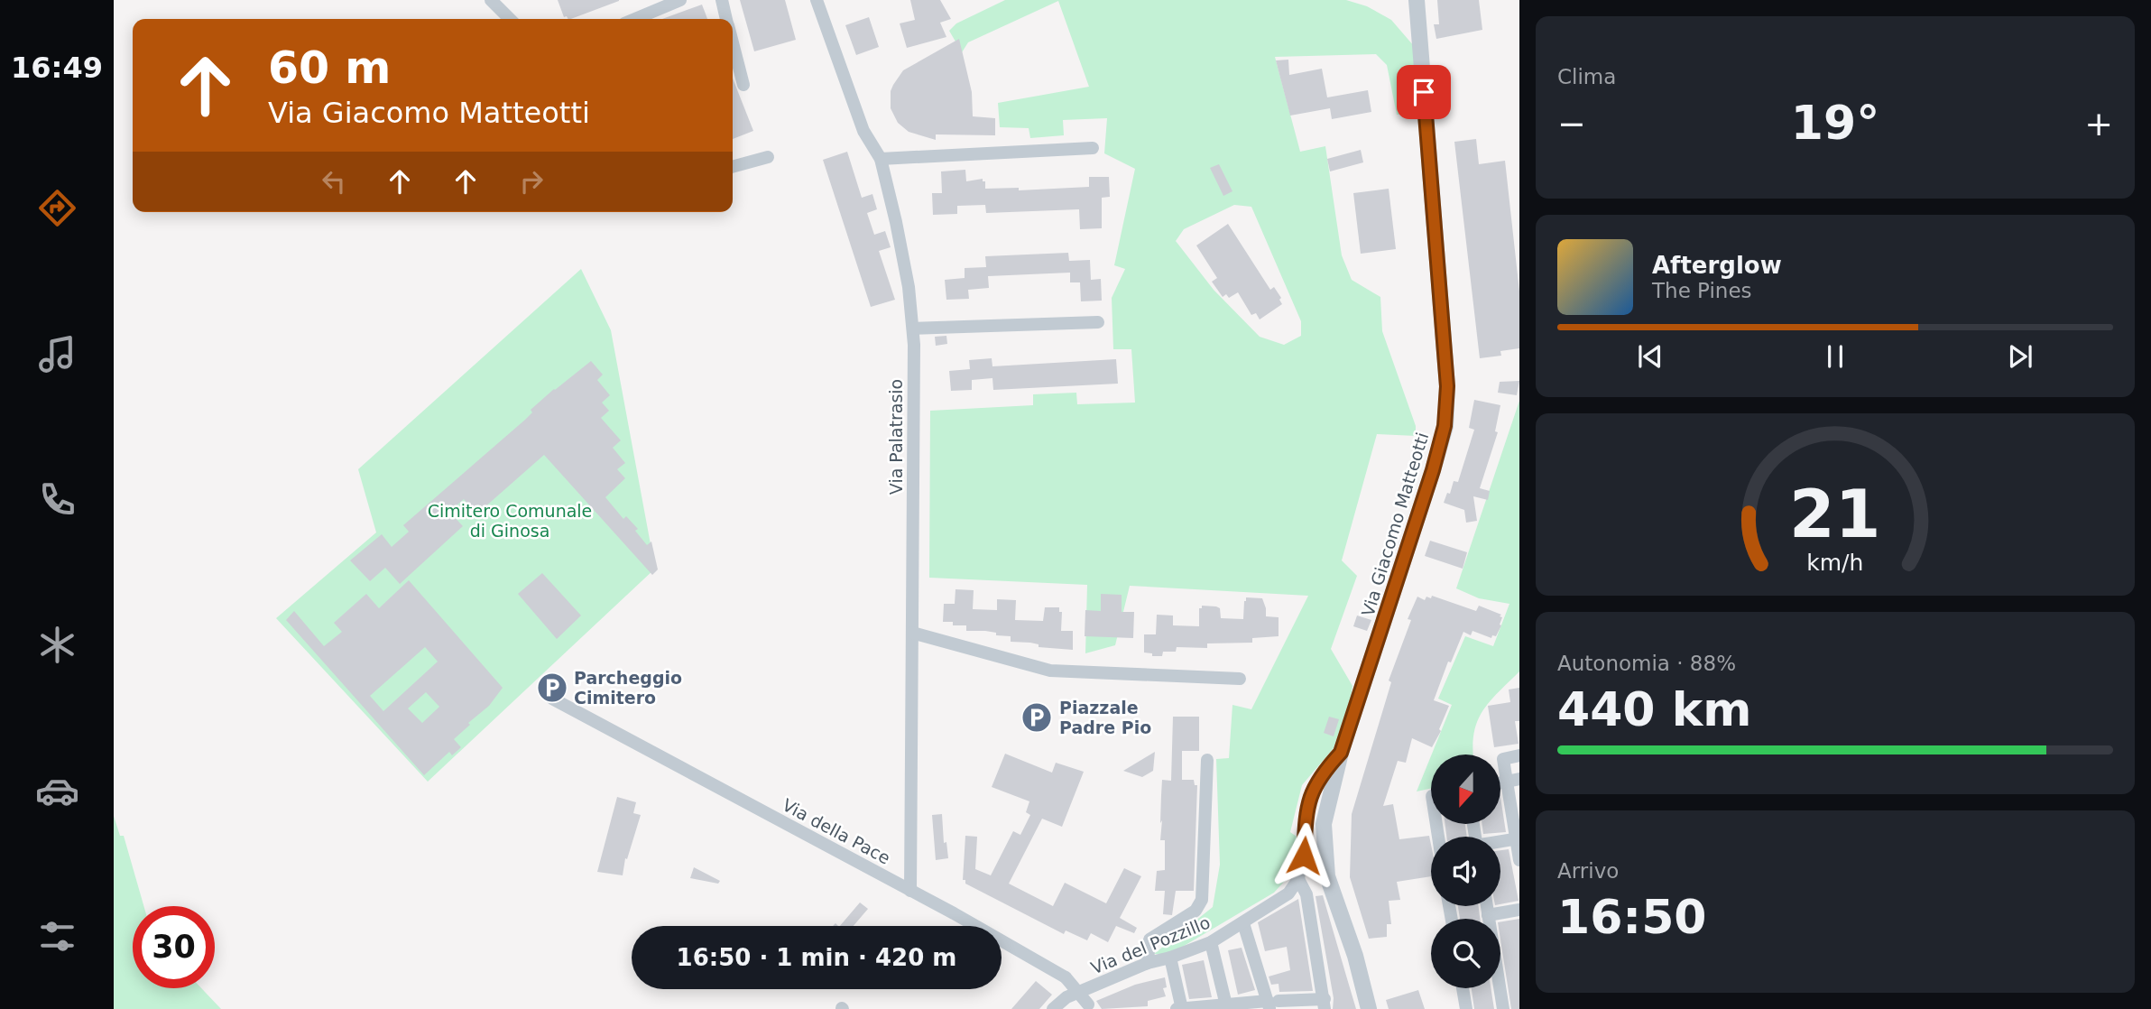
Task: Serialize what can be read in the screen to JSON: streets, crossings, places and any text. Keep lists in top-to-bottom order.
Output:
{
  "streets": {
    "street": [
      "Via Palatrasio",
      "Via Giacomo Matteotti",
      "Via della Pace",
      "Via del Pozzillo"
    ]
  },
  "crossings": [
    ["Via Palatrasio", "Via della Pace"]
  ],
  "parks": ["Cimitero Comunale di Ginosa"],
  "places": {
    "parking": ["Parcheggio Cimitero", "Piazzale Padre Pio"]
  },
  "north": "bottom",
  "page": {
    "tabs": "16:49",
    "tile": [
      "Clima",
      ["Autonomia · 88%", "440 km"],
      ["Arrivo", "16:50"]
    ],
    "turn": ["60 m", "Via Giacomo Matteotti"],
    "heat": ["−", "19°", "+"],
    "song": ["Afterglow", "The Pines"],
    "limit": "30",
    "trip": "16:50 · 1 min · 420 m",
    "gauge": ["21", "km/h"]
  }
}
